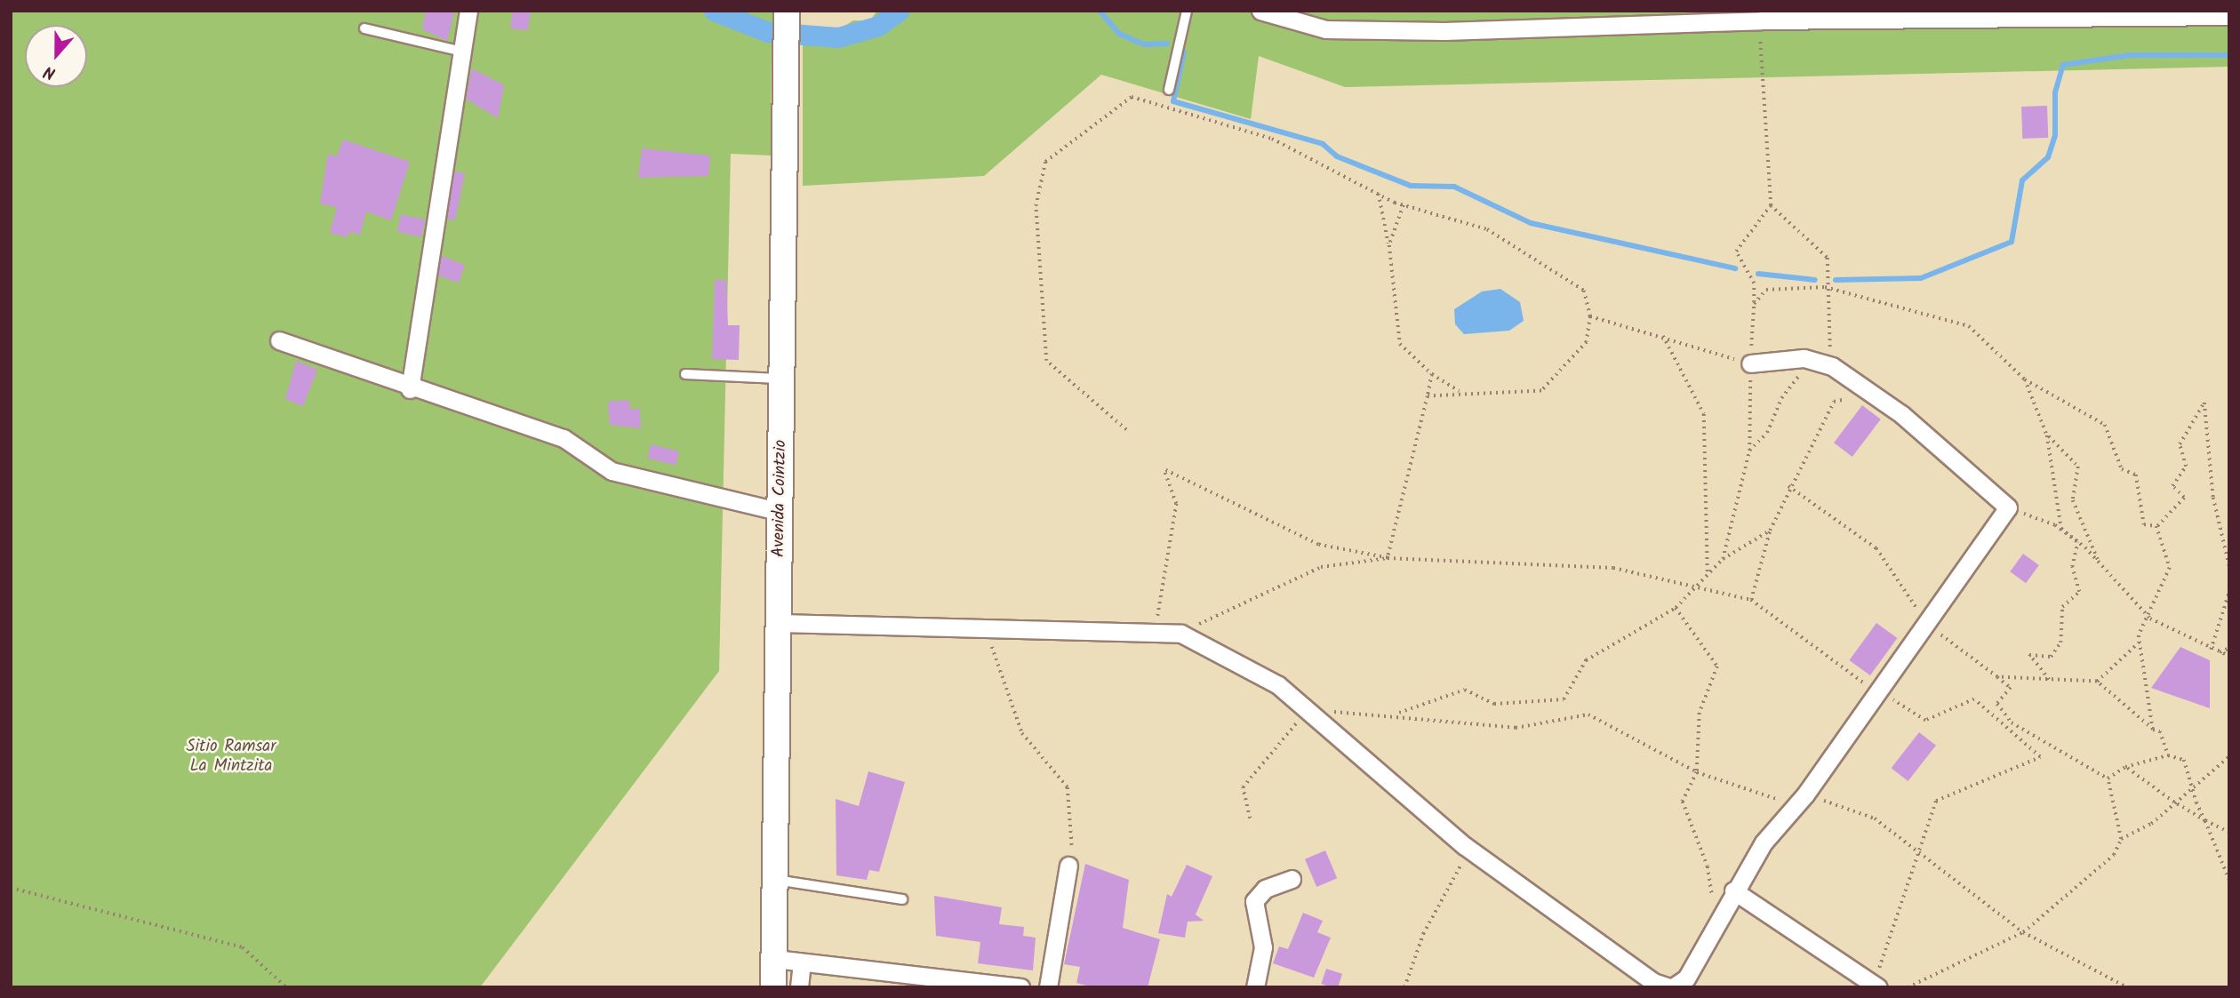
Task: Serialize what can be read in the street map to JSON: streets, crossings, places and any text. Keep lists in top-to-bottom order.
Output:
{
  "streets": {
    "main road": ["Avenida Cointzio"]
  },
  "parks": ["Sitio Ramsar La Mintzita"],
  "north": "bottom"
}
